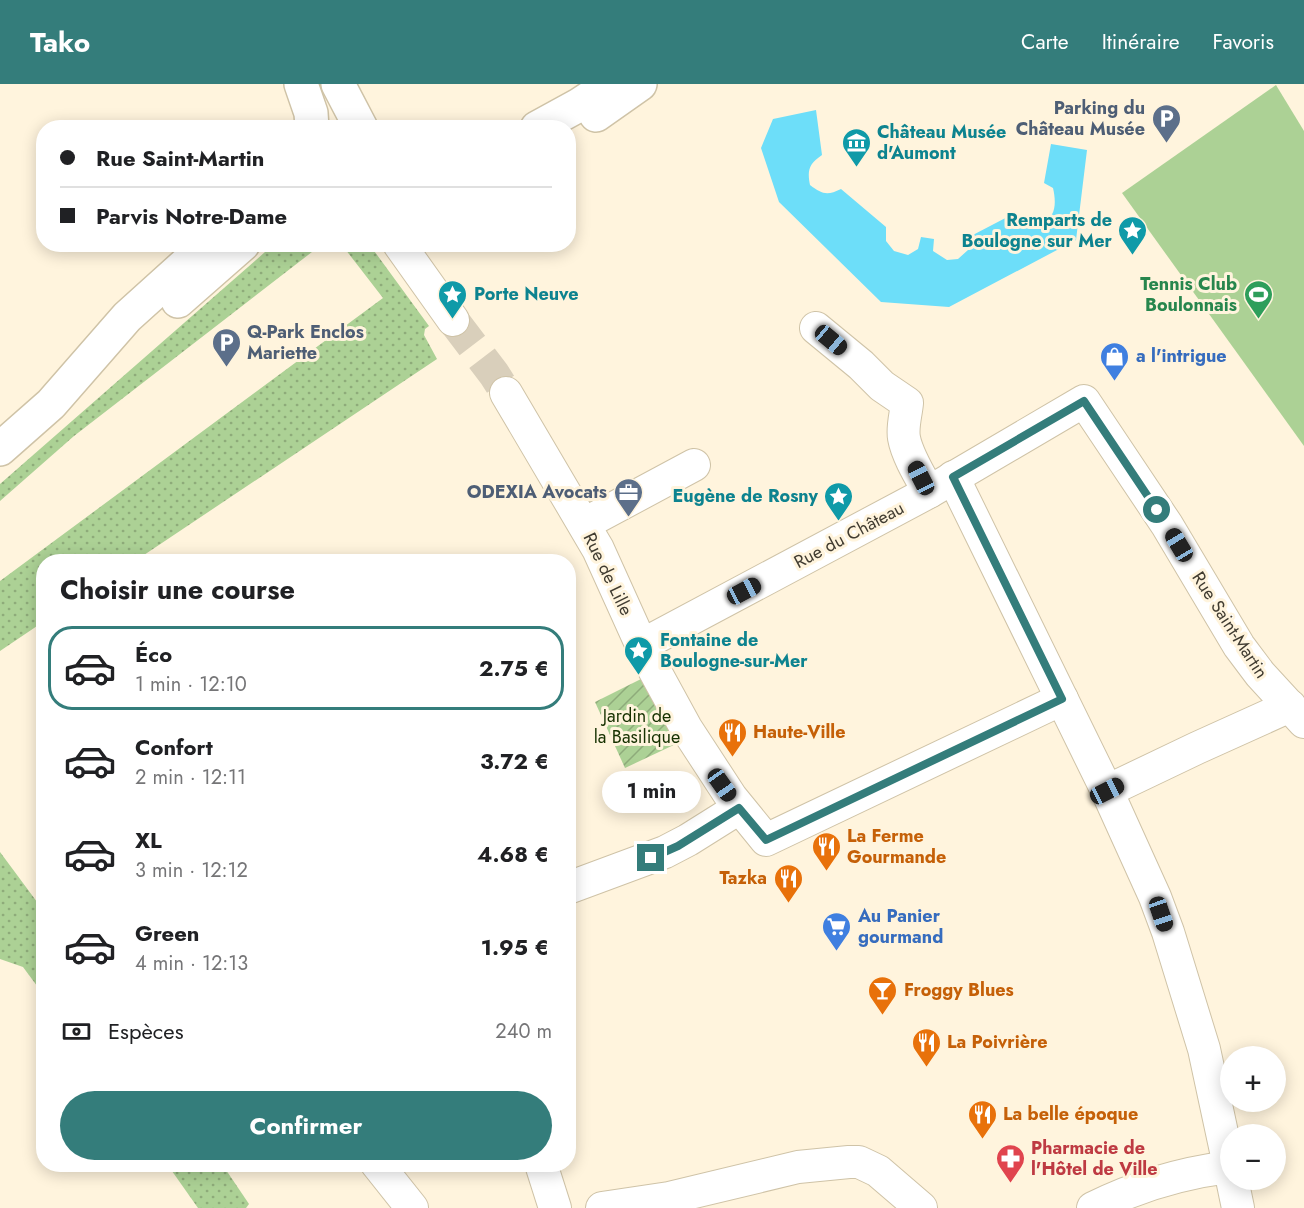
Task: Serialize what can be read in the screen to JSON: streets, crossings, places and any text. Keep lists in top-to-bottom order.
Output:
{
  "streets": {
    "street": ["Rue du Château", "Rue de Lille", "Rue Saint-Martin"]
  },
  "crossings": [
    ["Rue du Château", "Rue de Lille"],
    ["Rue du Château", "Rue Saint-Martin"]
  ],
  "parks": ["Jardin de la Basilique"],
  "places": {
    "parking": ["Parking du Château Musée", "Q-Park Enclos Mariette"],
    "museum": ["Château Musée d'Aumont"],
    "place": [
      "Remparts de Boulogne sur Mer",
      "Porte Neuve",
      "Eugène de Rosny",
      "Fontaine de Boulogne-sur-Mer"
    ],
    "sports": ["Tennis Club Boulonnais"],
    "shop": ["a l'intrigue"],
    "office": ["ODEXIA Avocats"],
    "restaurant": [
      "Haute-Ville",
      "La Ferme Gourmande",
      "Tazka",
      "La Poivrière",
      "La belle époque"
    ],
    "supermarket": ["Au Panier gourmand"],
    "bar": ["Froggy Blues"],
    "pharmacy": ["Pharmacie de l'Hôtel de Ville"]
  },
  "page": {
    "header": "Tako",
    "nav": ["Carte", "Itinéraire", "Favoris"],
    "banner": ["Rue Saint-Martin", "Parvis Notre-Dame"],
    "heading": "Choisir une course",
    "list": [
      {
        "name": "Éco",
        "note": "1 min · 12:10",
        "value": "2.75 €"
      },
      {
        "name": "Confort",
        "note": "2 min · 12:11",
        "value": "3.72 €"
      },
      {
        "name": "XL",
        "note": "3 min · 12:12",
        "value": "4.68 €"
      },
      {
        "name": "Green",
        "note": "4 min · 12:13",
        "value": "1.95 €"
      }
    ],
    "bubble": "1 min",
    "pay": ["Espèces", "240 m"],
    "map_buttons": ["+", "−"],
    "buttons": "Confirmer"
  }
}
